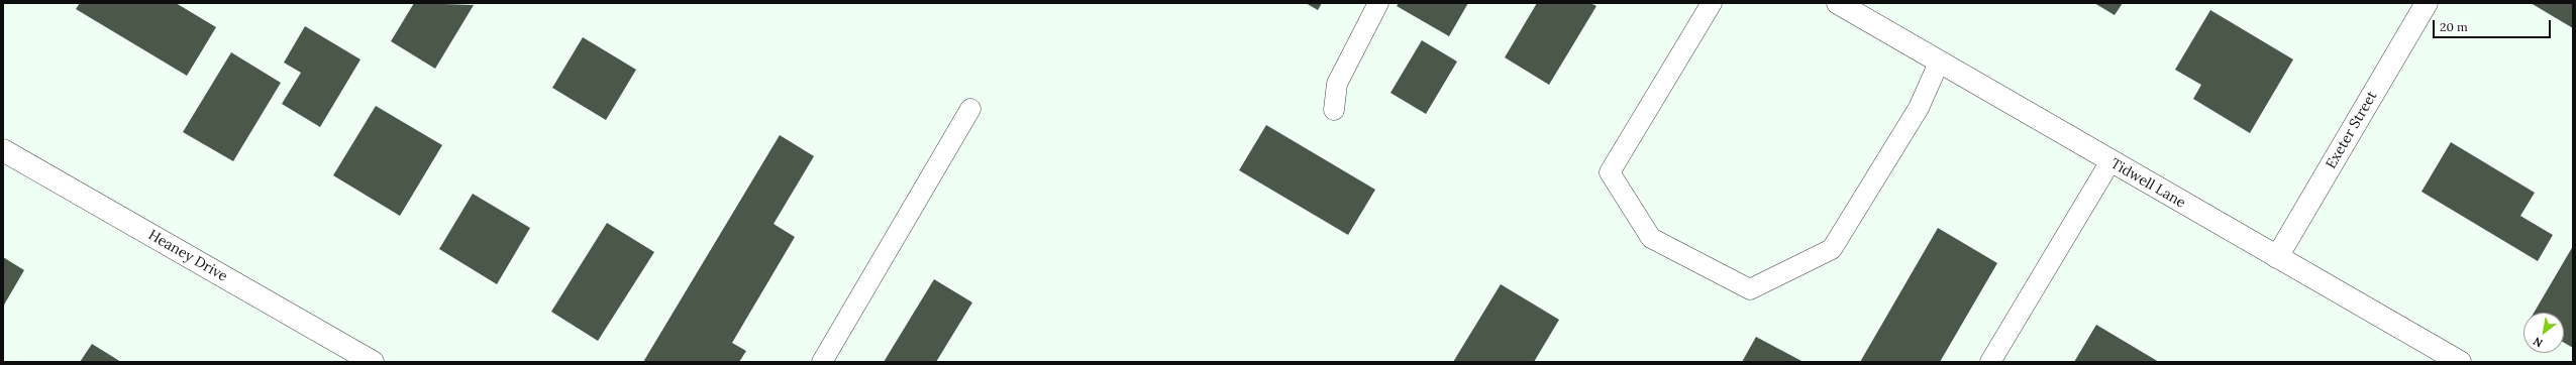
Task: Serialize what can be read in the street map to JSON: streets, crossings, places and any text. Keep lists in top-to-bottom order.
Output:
{
  "streets": {
    "street": ["Exeter Street", "Tidwell Lane", "Heaney Drive"]
  },
  "crossings": [
    ["Exeter Street", "Tidwell Lane"]
  ],
  "scale_bar": "20 m",
  "north": "bottom left"
}
